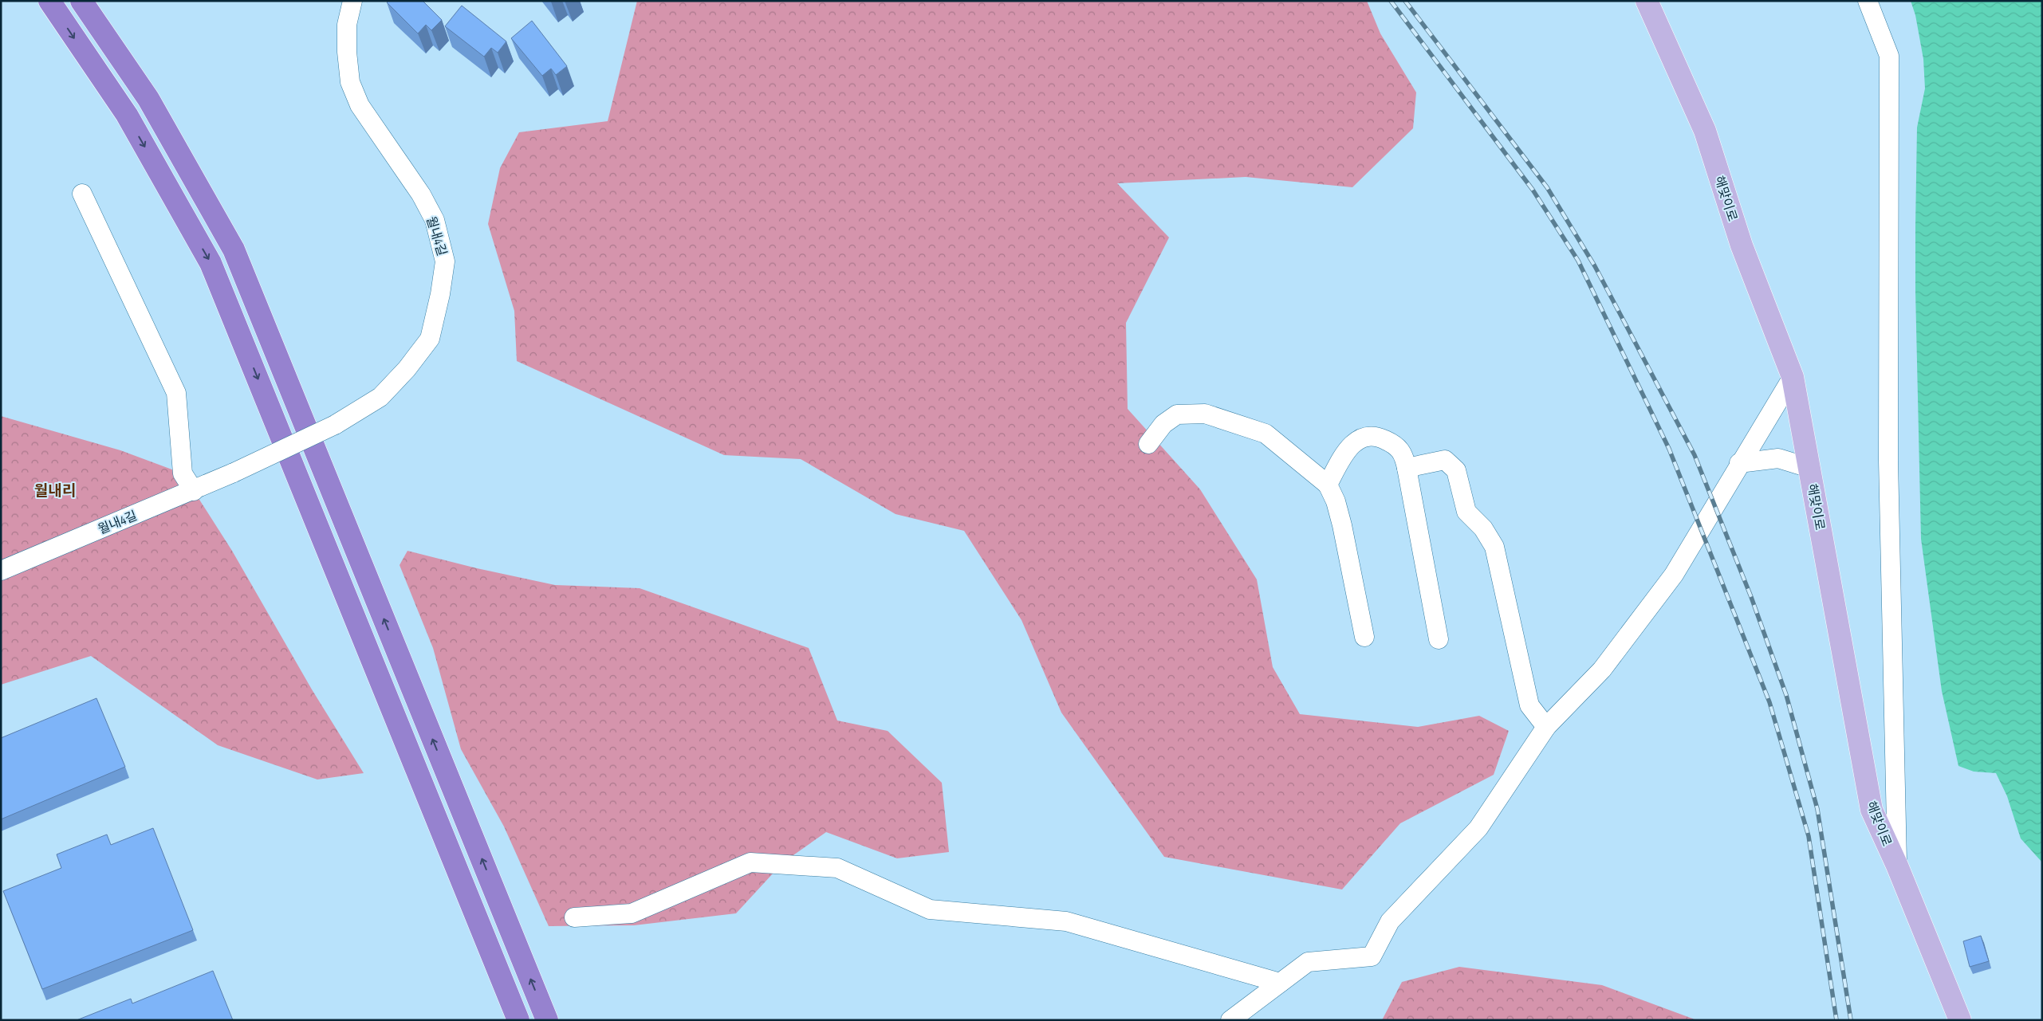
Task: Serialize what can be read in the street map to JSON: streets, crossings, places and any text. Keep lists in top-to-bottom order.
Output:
{
  "streets": {
    "main road": ["해맞이로"],
    "street": ["월내4길"]
  },
  "districts": ["월내리"]
}
